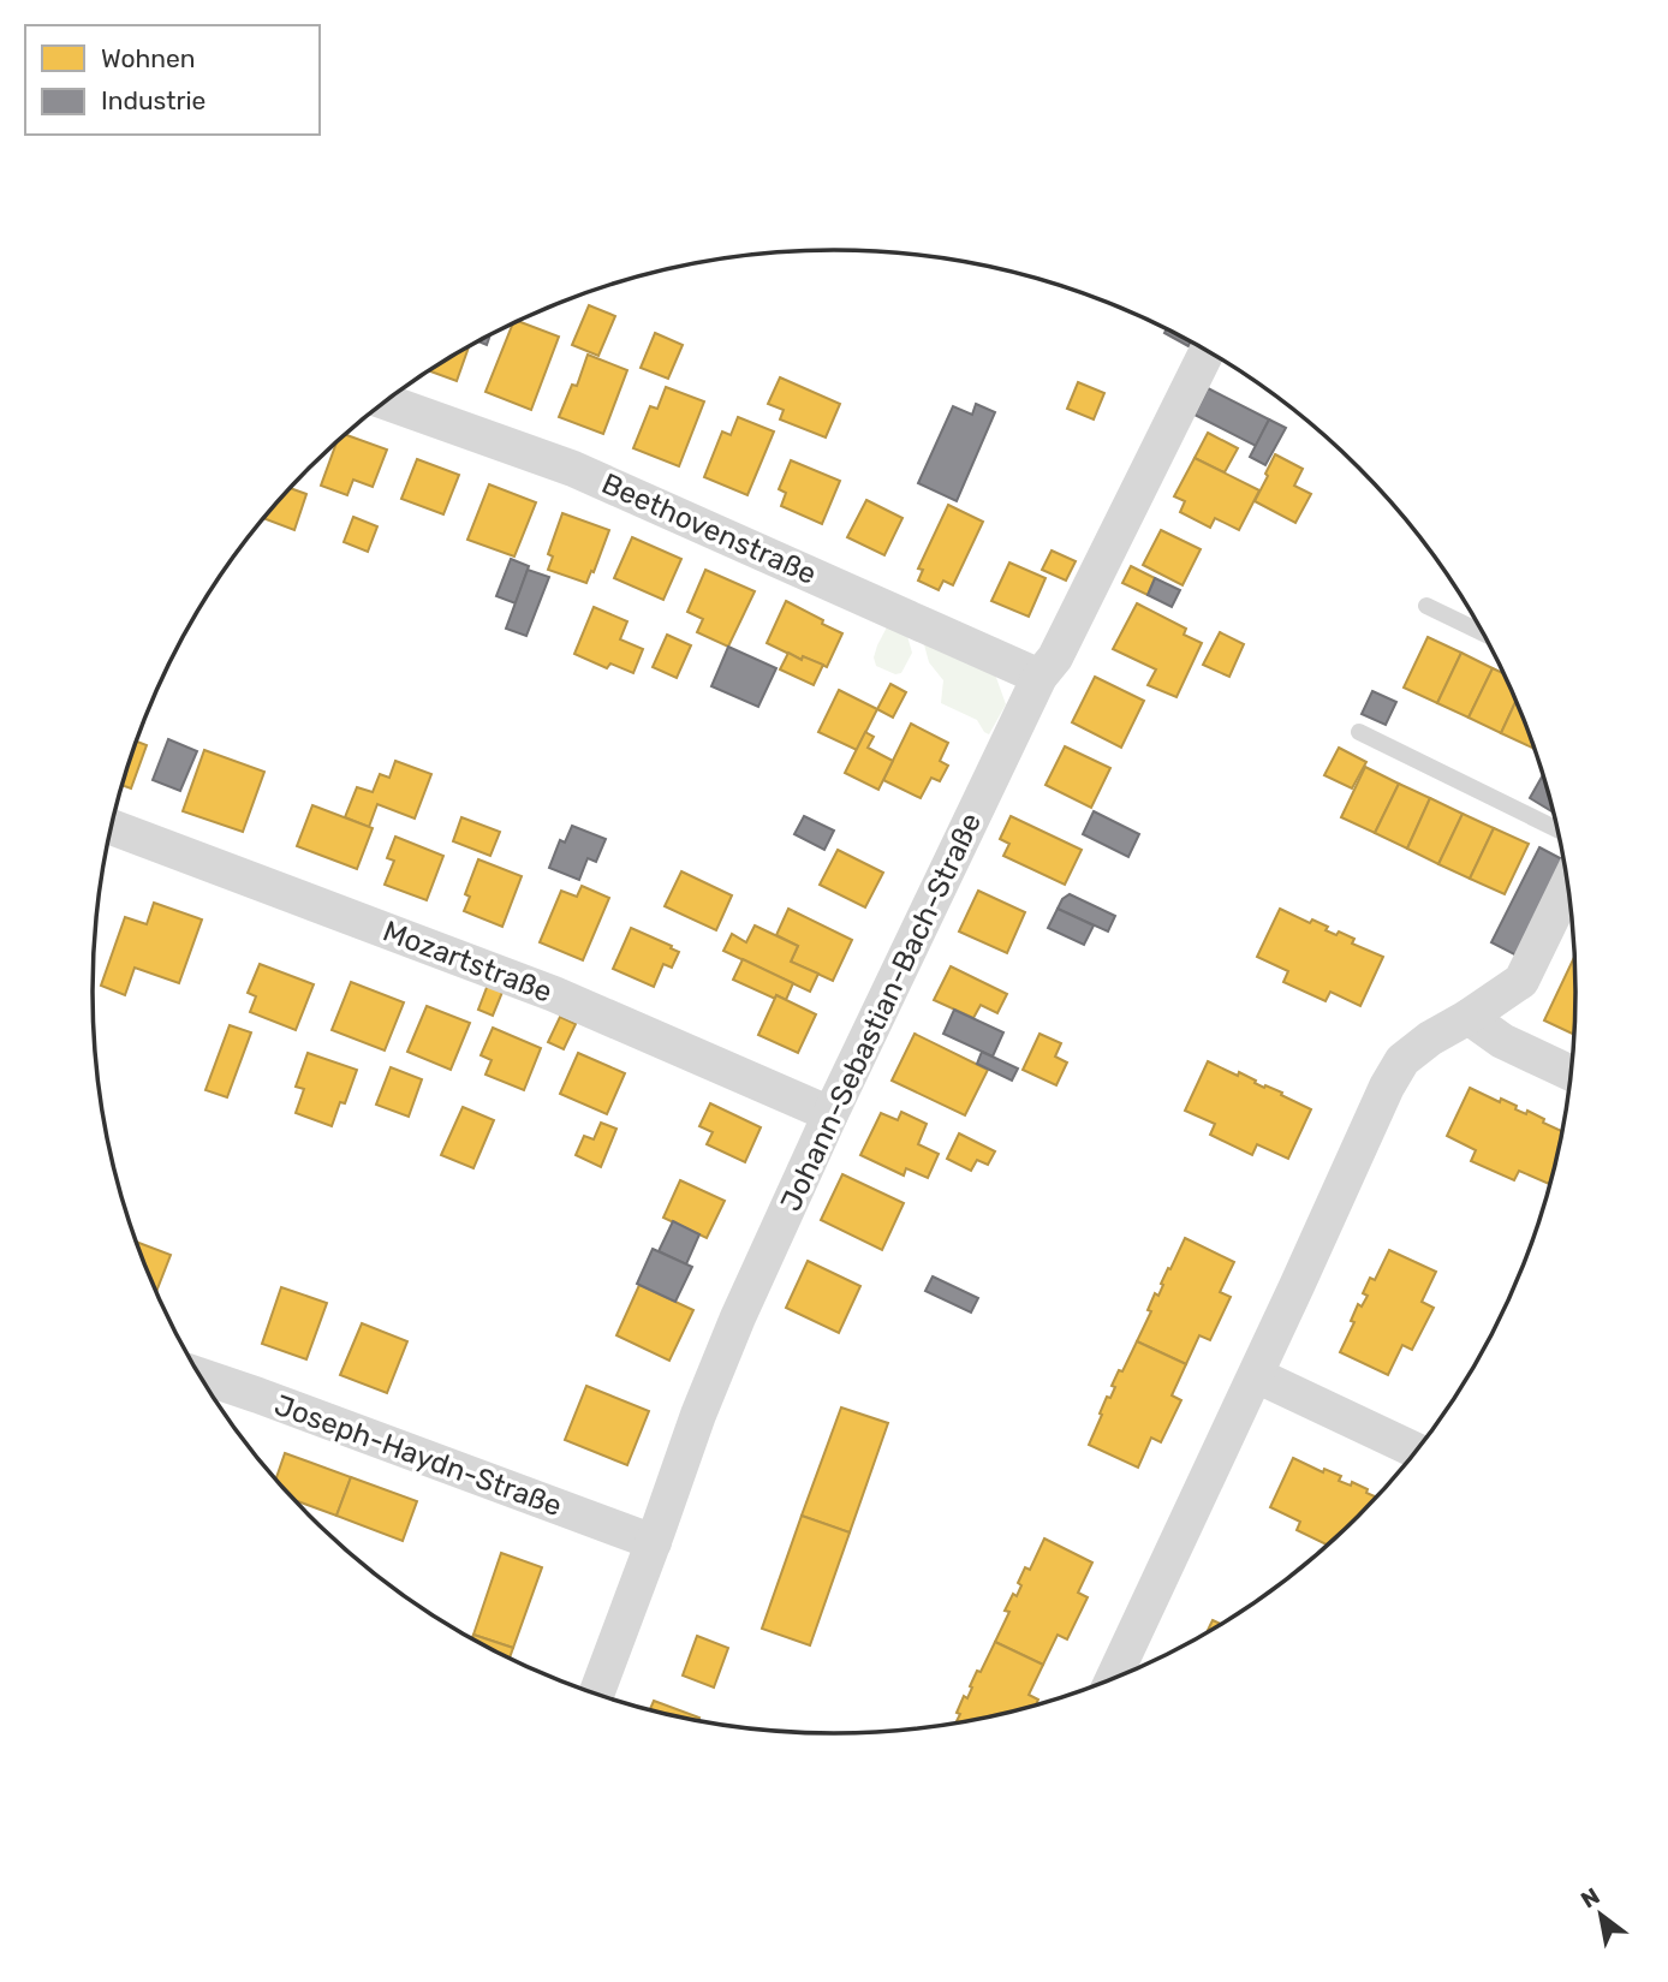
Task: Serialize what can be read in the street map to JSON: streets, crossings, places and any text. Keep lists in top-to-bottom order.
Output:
{
  "streets": {
    "street": [
      "Beethovenstraße",
      "Mozartstraße",
      "Johann-Sebastian-Bach-Straße",
      "Joseph-Haydn-Straße"
    ]
  },
  "crossings": [
    ["Beethovenstraße", "Johann-Sebastian-Bach-Straße"],
    ["Mozartstraße", "Johann-Sebastian-Bach-Straße"],
    ["Johann-Sebastian-Bach-Straße", "Joseph-Haydn-Straße"]
  ],
  "legend": ["Wohnen", "Industrie"],
  "north": "top left"
}
